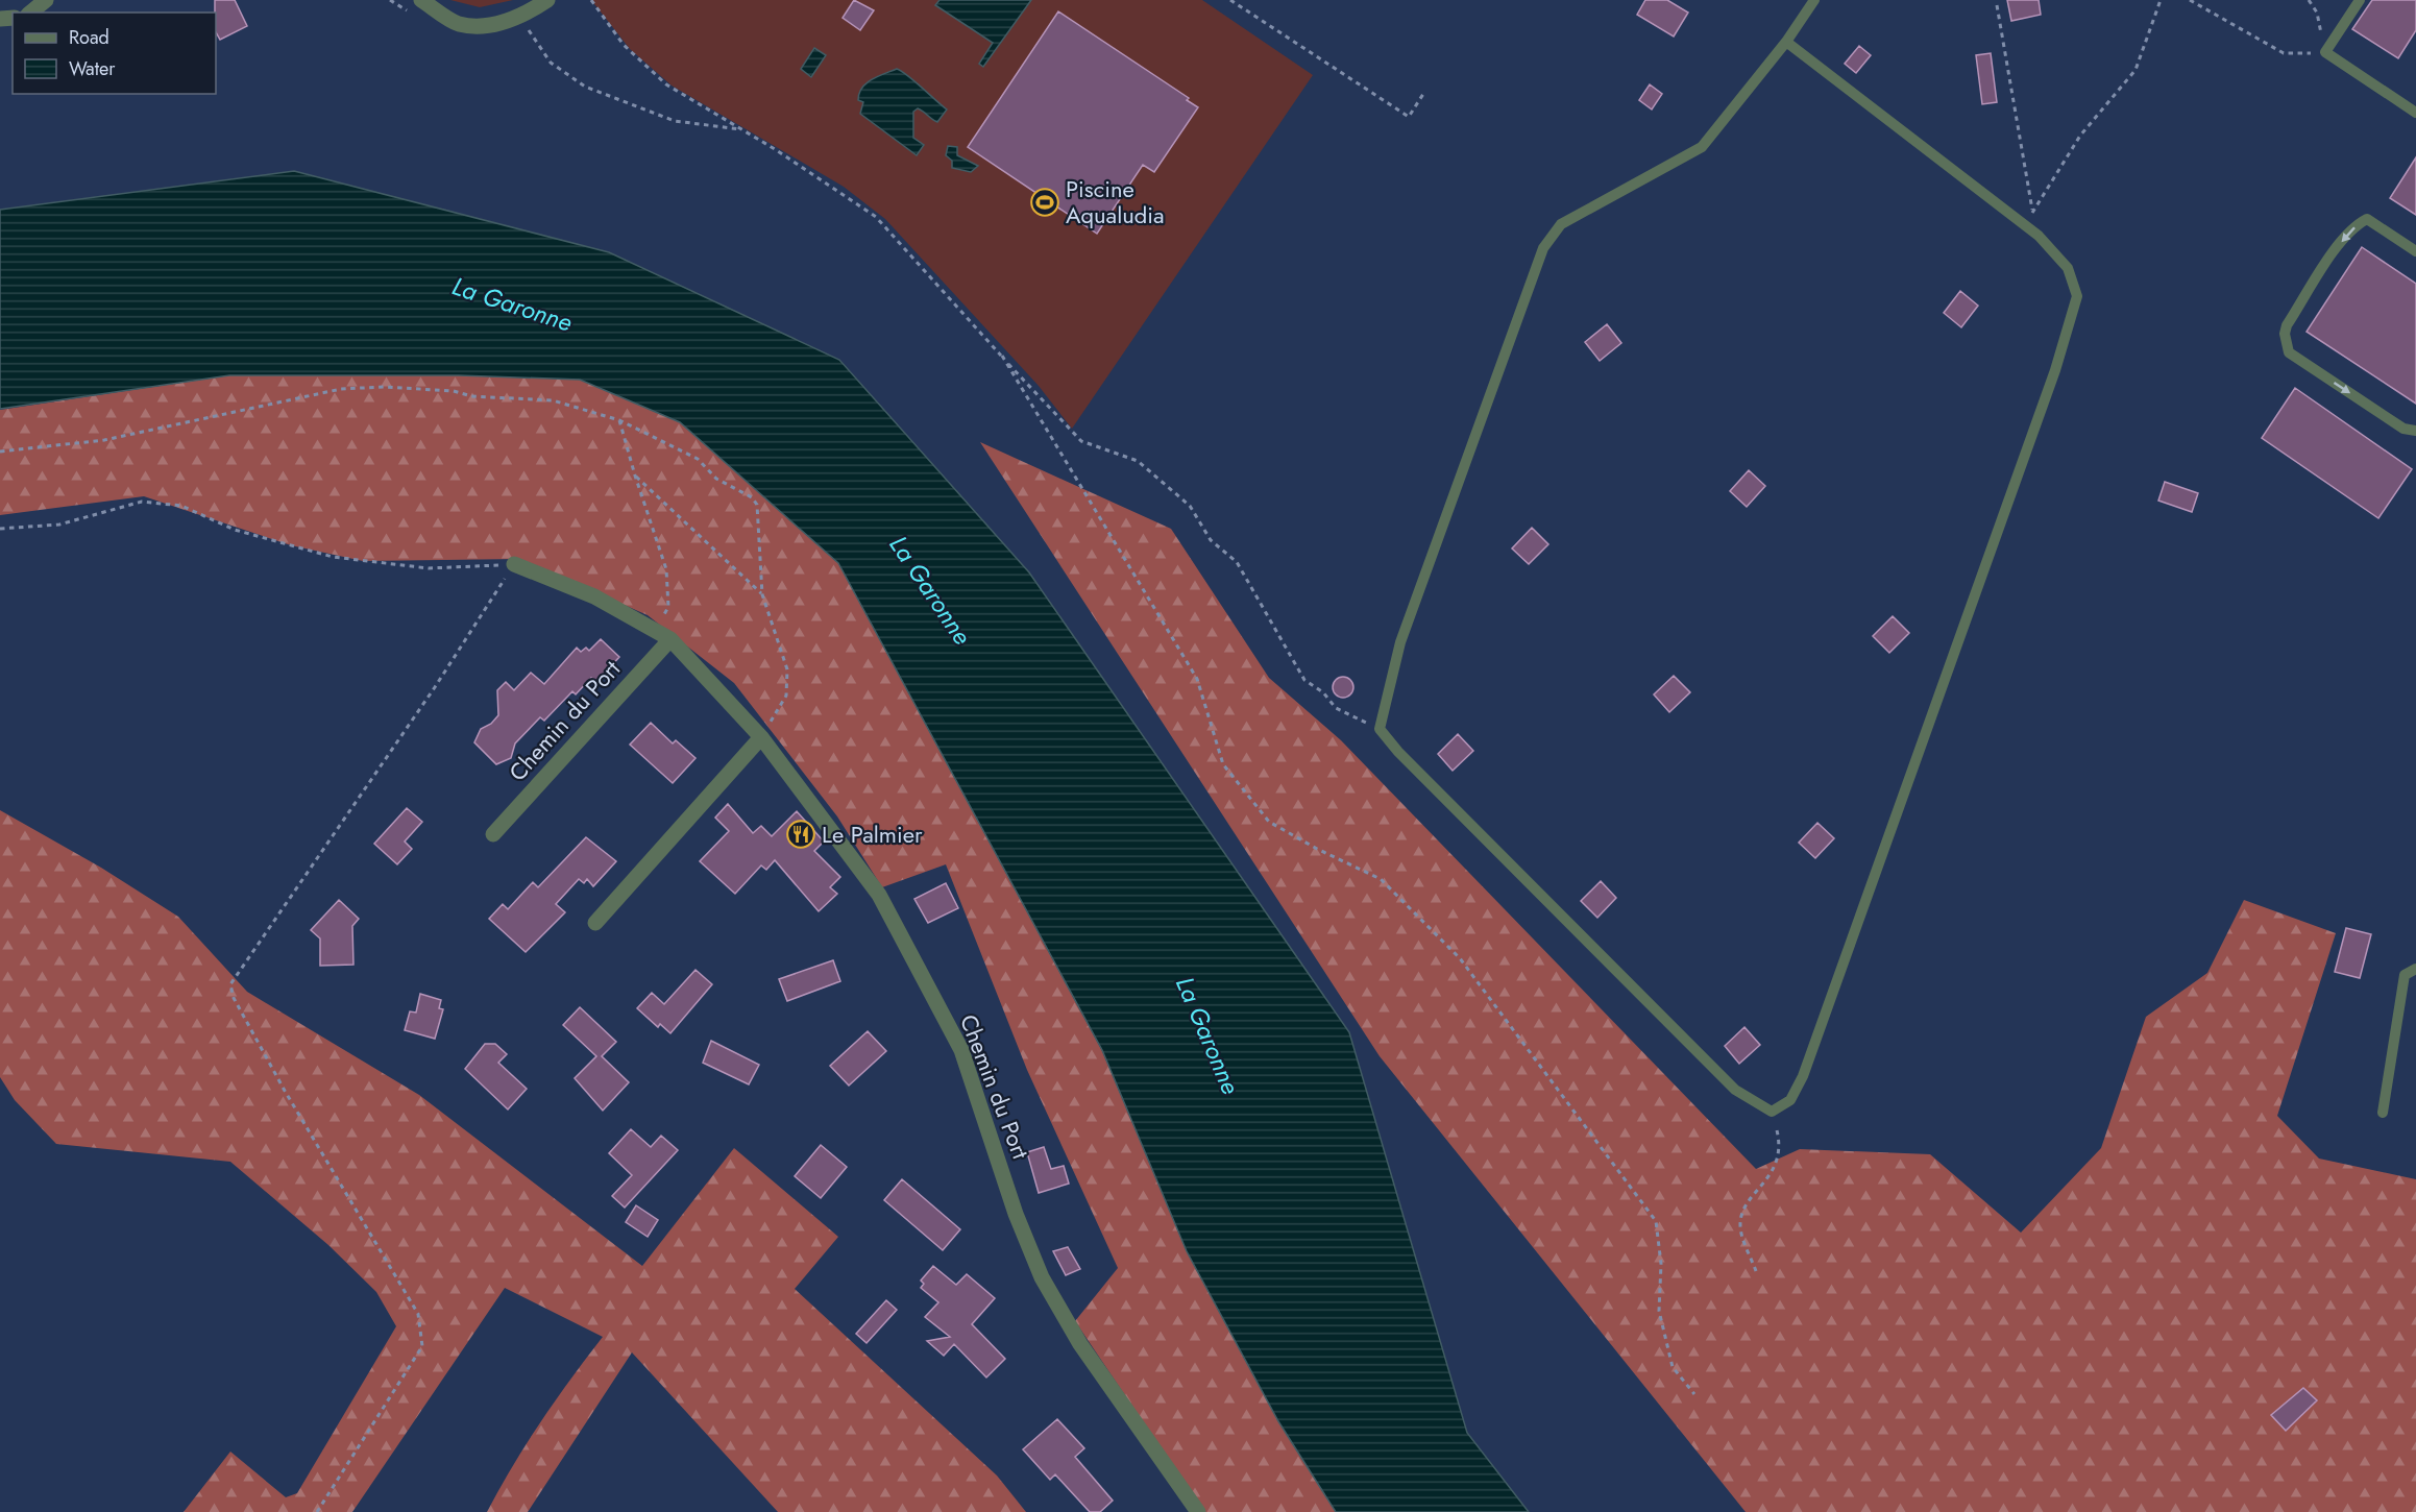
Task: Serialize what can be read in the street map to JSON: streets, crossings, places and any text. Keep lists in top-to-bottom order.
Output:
{
  "streets": {
    "street": ["Chemin du Port"]
  },
  "water": ["La Garonne"],
  "places": {
    "sports": ["Piscine Aqualudia"],
    "restaurant": ["Le Palmier"]
  },
  "legend": ["Road", "Water"]
}
